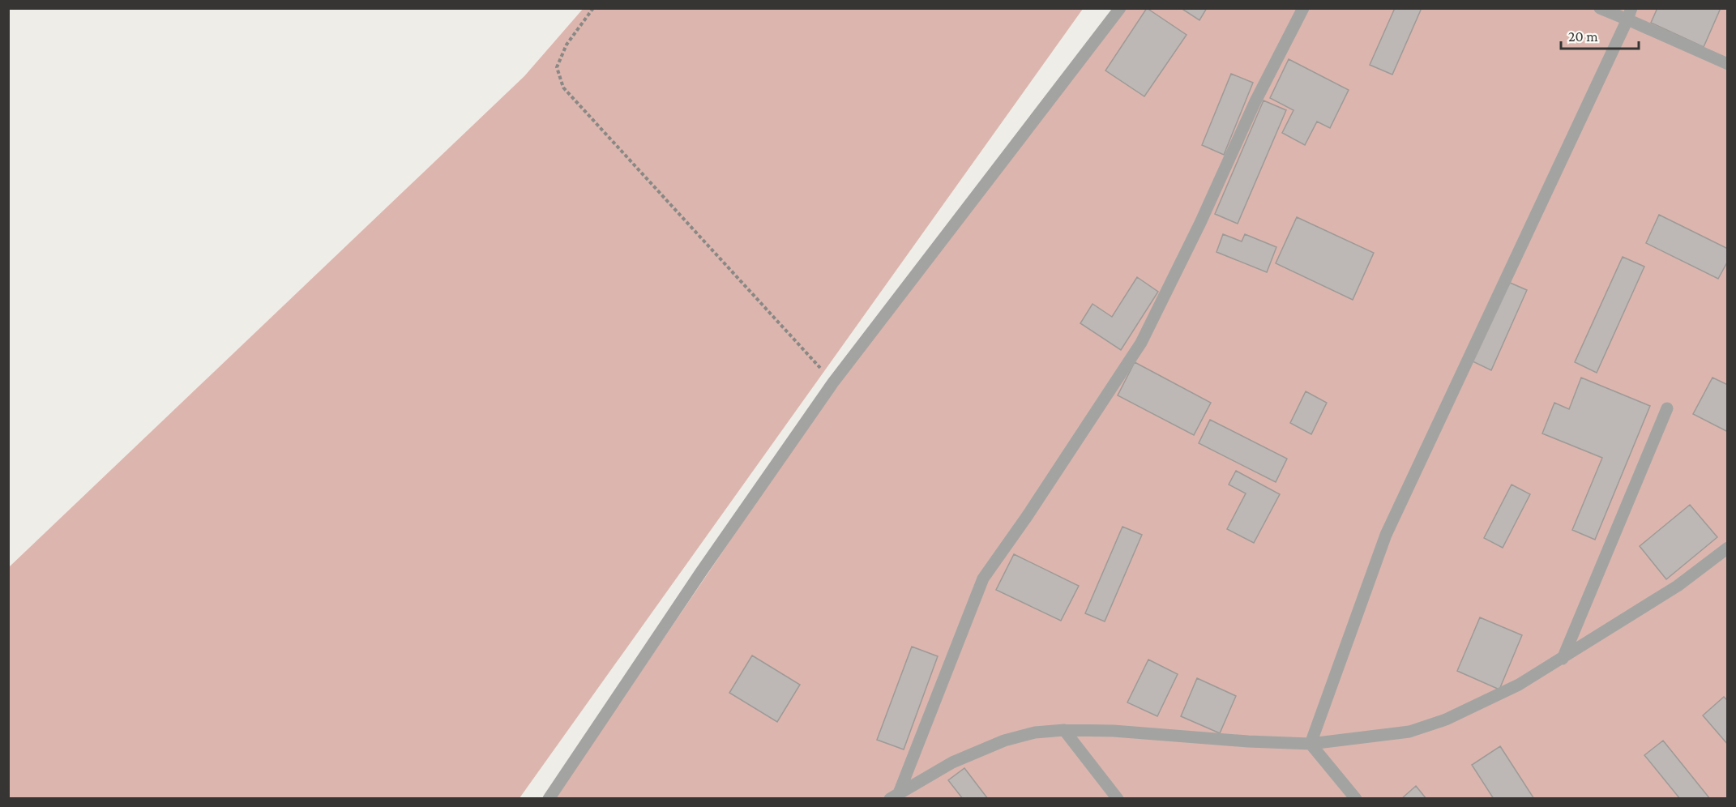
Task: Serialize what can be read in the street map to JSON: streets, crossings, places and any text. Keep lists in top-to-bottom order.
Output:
{
  "scale_bar": "20 m"
}
